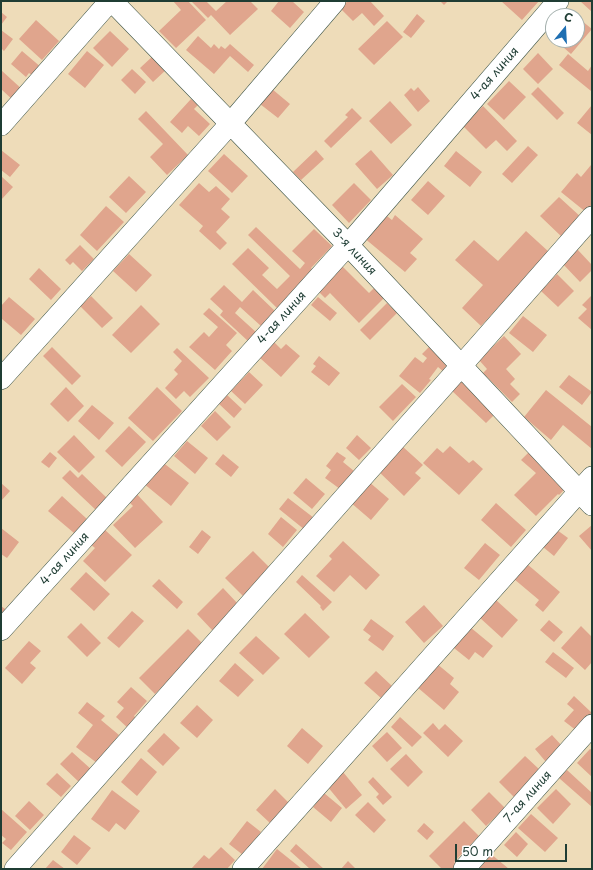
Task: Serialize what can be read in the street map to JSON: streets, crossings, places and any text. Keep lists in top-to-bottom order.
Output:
{
  "streets": {
    "street": ["4-ая линия", "3-я линия", "7-ая линия"]
  },
  "crossings": [
    ["4-ая линия", "3-я линия"]
  ],
  "scale_bar": "50 m",
  "north": "top"
}
